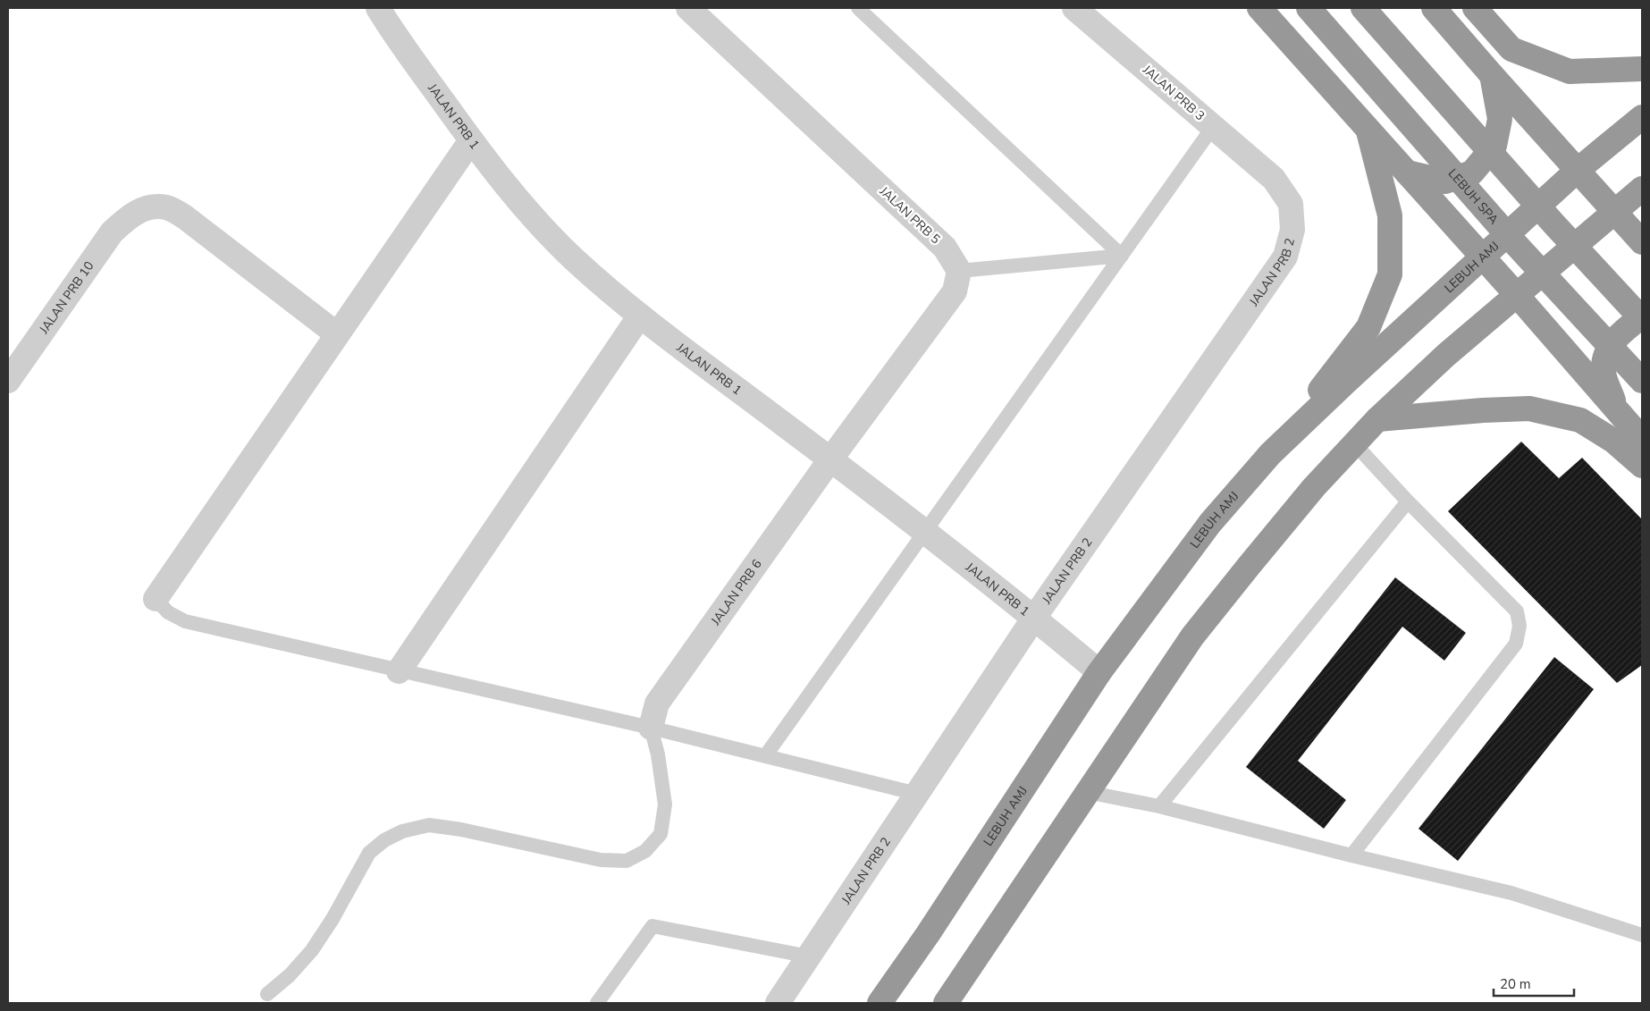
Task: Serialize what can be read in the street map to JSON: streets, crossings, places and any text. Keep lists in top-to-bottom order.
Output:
{
  "streets": {
    "highway": ["LEBUH SPA", "LEBUH AMJ"],
    "street": [
      "JALAN PRB 3",
      "JALAN PRB 1",
      "JALAN PRB 5",
      "JALAN PRB 2",
      "JALAN PRB 10",
      "JALAN PRB 6"
    ]
  },
  "crossings": [
    ["JALAN PRB 3", "JALAN PRB 2"],
    ["JALAN PRB 1", "LEBUH AMJ"],
    ["JALAN PRB 1", "JALAN PRB 2"],
    ["JALAN PRB 1", "JALAN PRB 6"]
  ],
  "scale_bar": "20 m"
}
